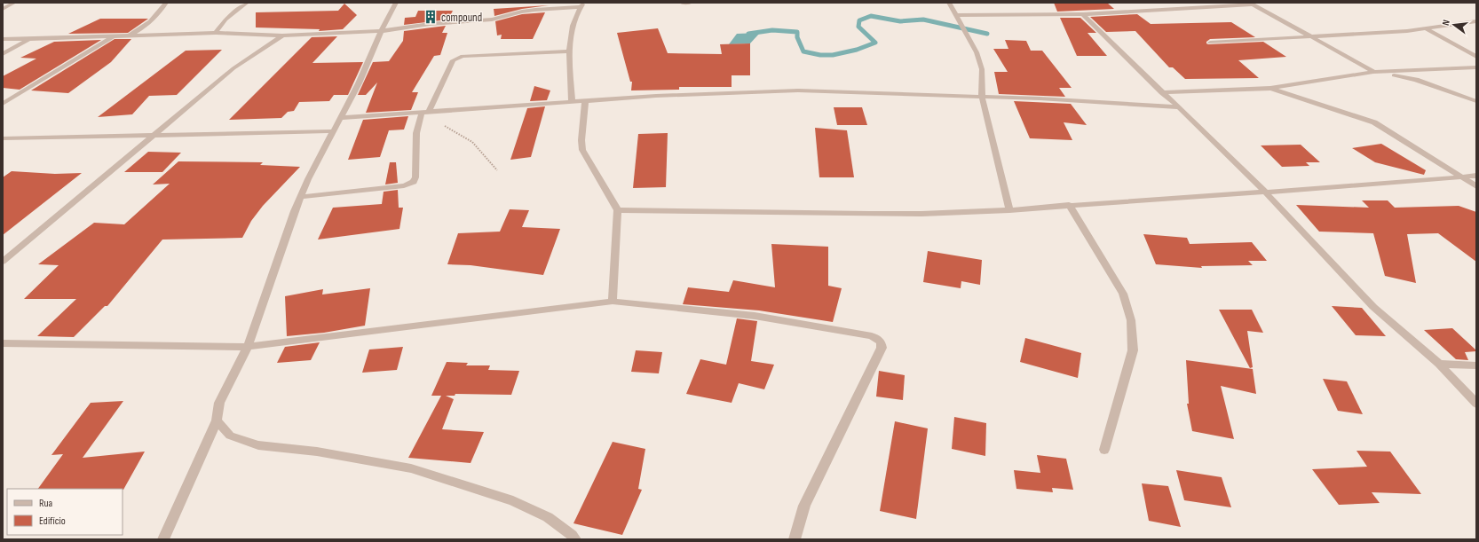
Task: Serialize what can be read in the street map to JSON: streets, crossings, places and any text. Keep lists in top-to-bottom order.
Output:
{
  "places": {
    "building": ["compound"]
  },
  "legend": ["Rua", "Edifício"],
  "north": "left"
}
